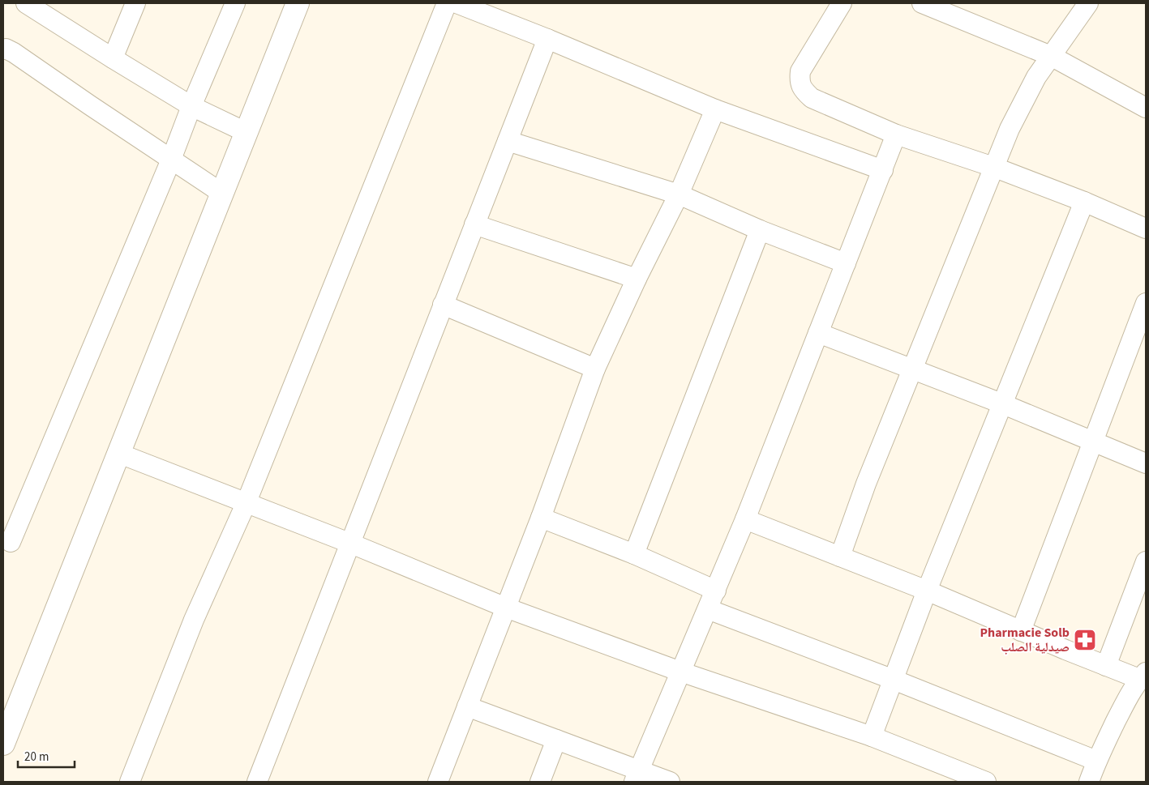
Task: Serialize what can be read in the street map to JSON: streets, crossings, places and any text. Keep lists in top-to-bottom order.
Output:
{
  "places": {
    "pharmacy": ["Pharmacie Solb صيدلية الصلب"]
  },
  "scale_bar": "20 m"
}
